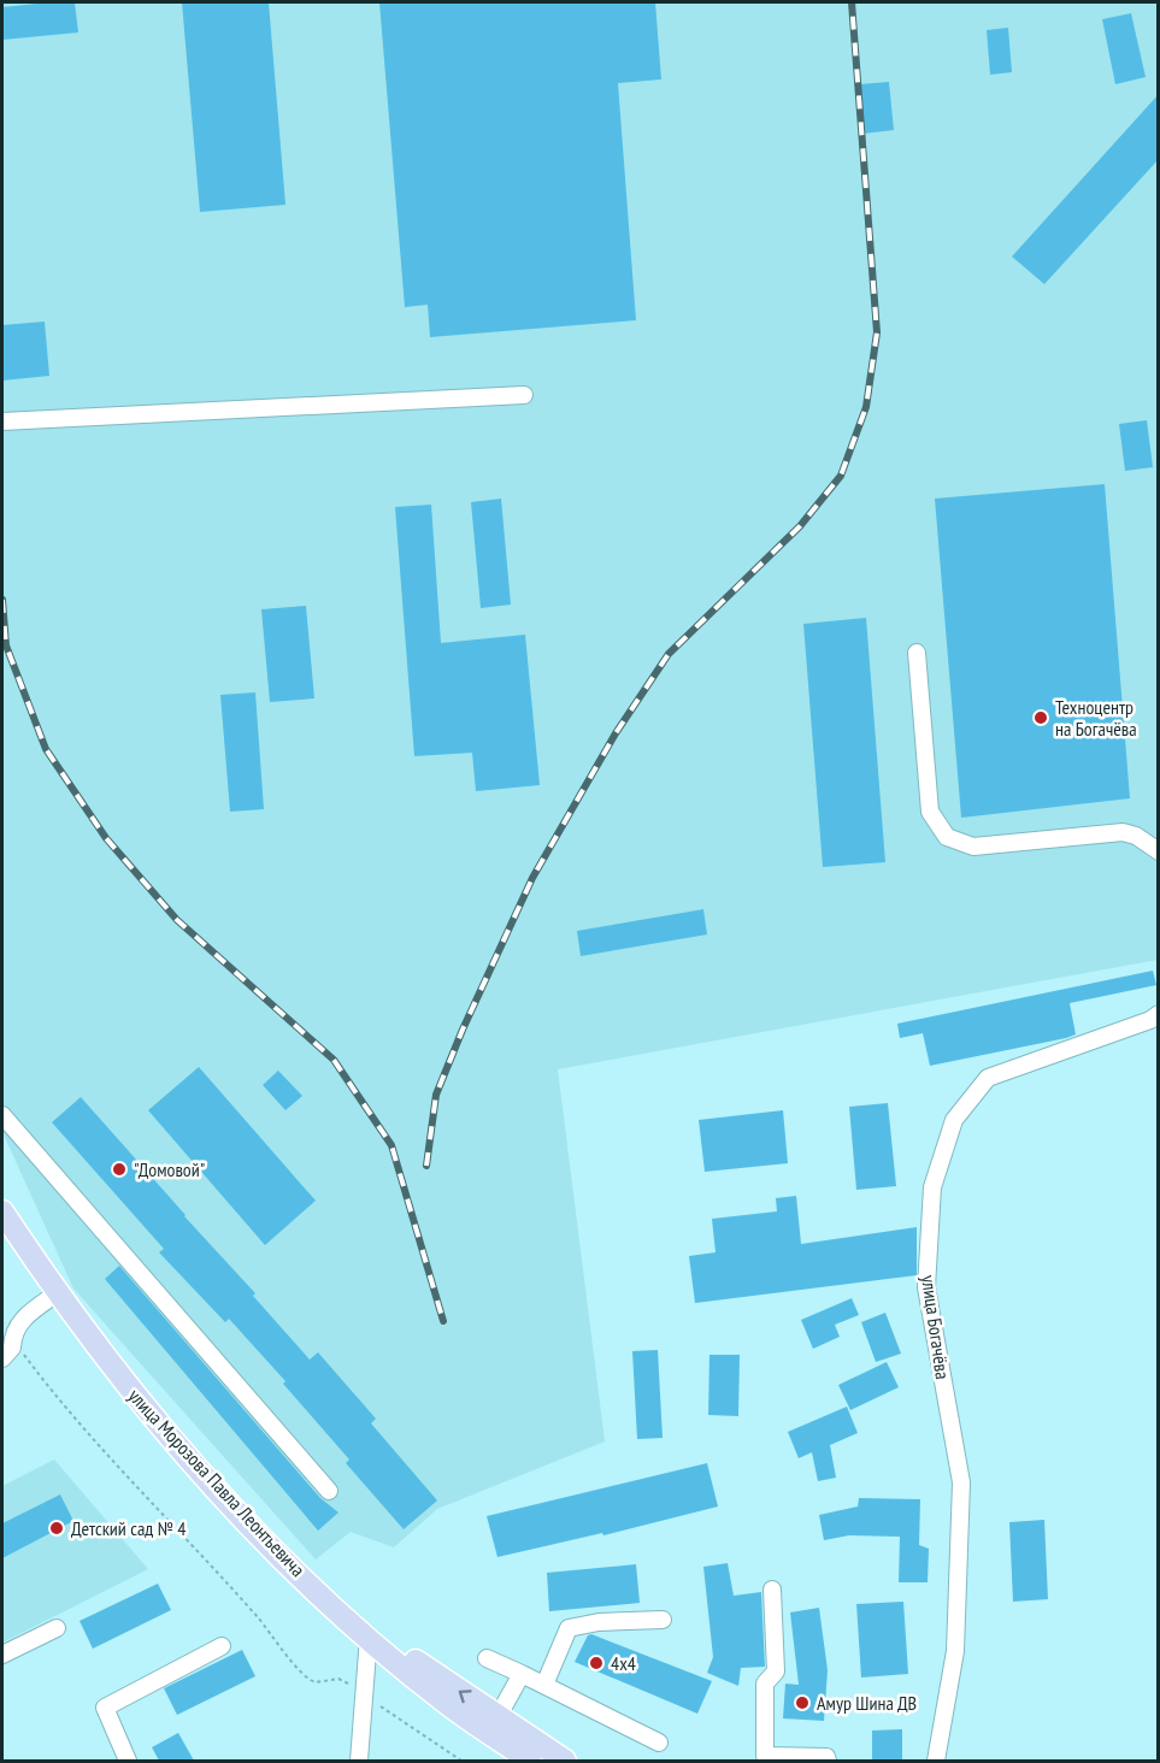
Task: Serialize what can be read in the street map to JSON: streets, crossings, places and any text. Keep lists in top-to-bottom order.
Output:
{
  "streets": {
    "main road": ["улица Морозова Павла Леонтьевича"],
    "street": ["улица Богачёва"]
  },
  "places": [
    "Техноцентр на Богачёва",
    "\"Домовой\"",
    "Детский сад № 4",
    "4х4",
    "Амур Шина ДВ"
  ]
}
